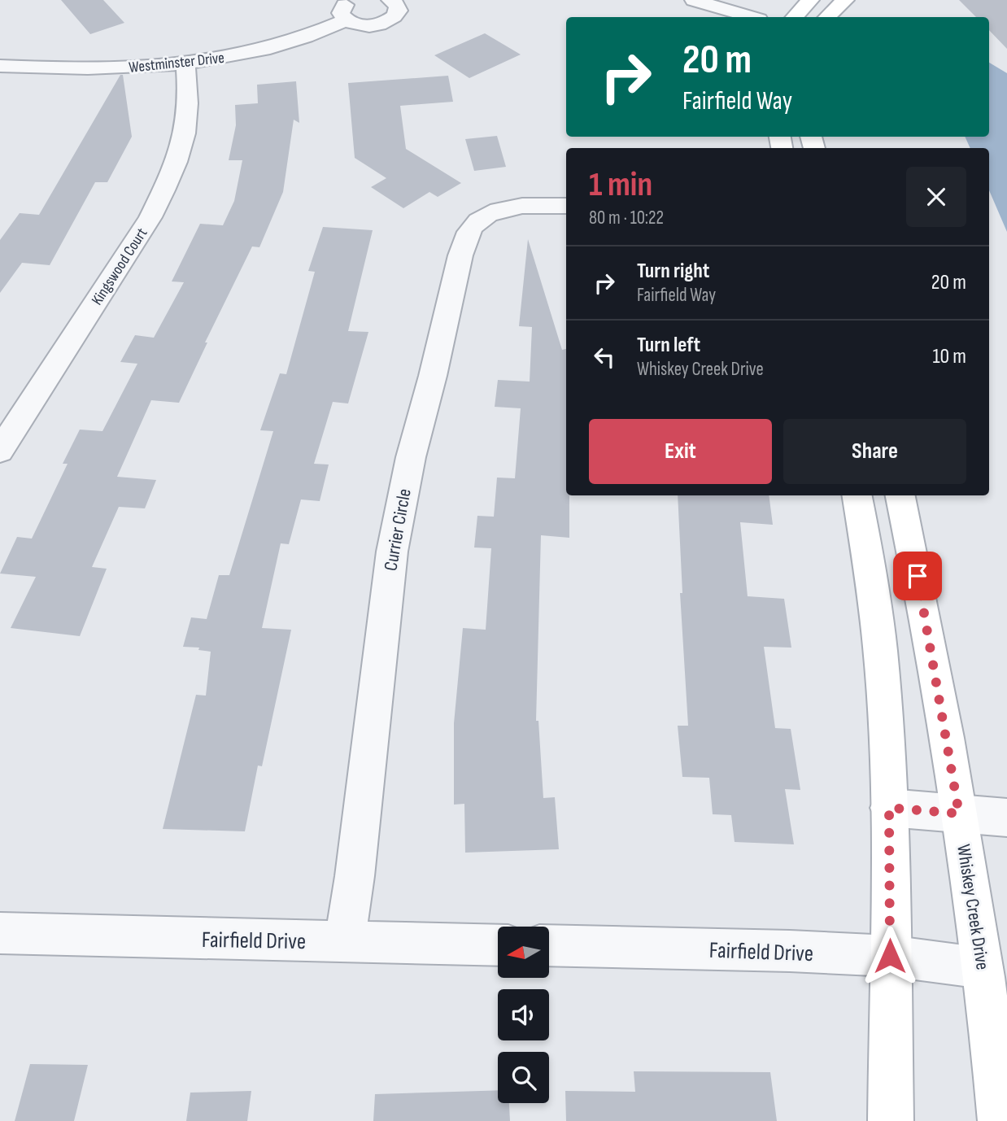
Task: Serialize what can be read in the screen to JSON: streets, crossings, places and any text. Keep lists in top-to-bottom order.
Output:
{
  "streets": {
    "street": [
      "Westminster Drive",
      "Kingswood Court",
      "Currier Circle",
      "Whiskey Creek Drive",
      "Fairfield Drive"
    ]
  },
  "crossings": [
    ["Westminster Drive", "Kingswood Court"],
    ["Currier Circle", "Fairfield Drive"],
    ["Whiskey Creek Drive", "Fairfield Drive"]
  ],
  "north": "left",
  "page": {
    "turn": ["20 m", "Fairfield Way"],
    "heading": ["1 min", "80 m · 10:22"],
    "list": [
      {
        "name": "Turn right",
        "note": "Fairfield Way",
        "value": "20 m"
      },
      {
        "name": "Turn left",
        "note": "Whiskey Creek Drive",
        "value": "10 m"
      }
    ],
    "buttons": ["Exit", "Share"]
  }
}
